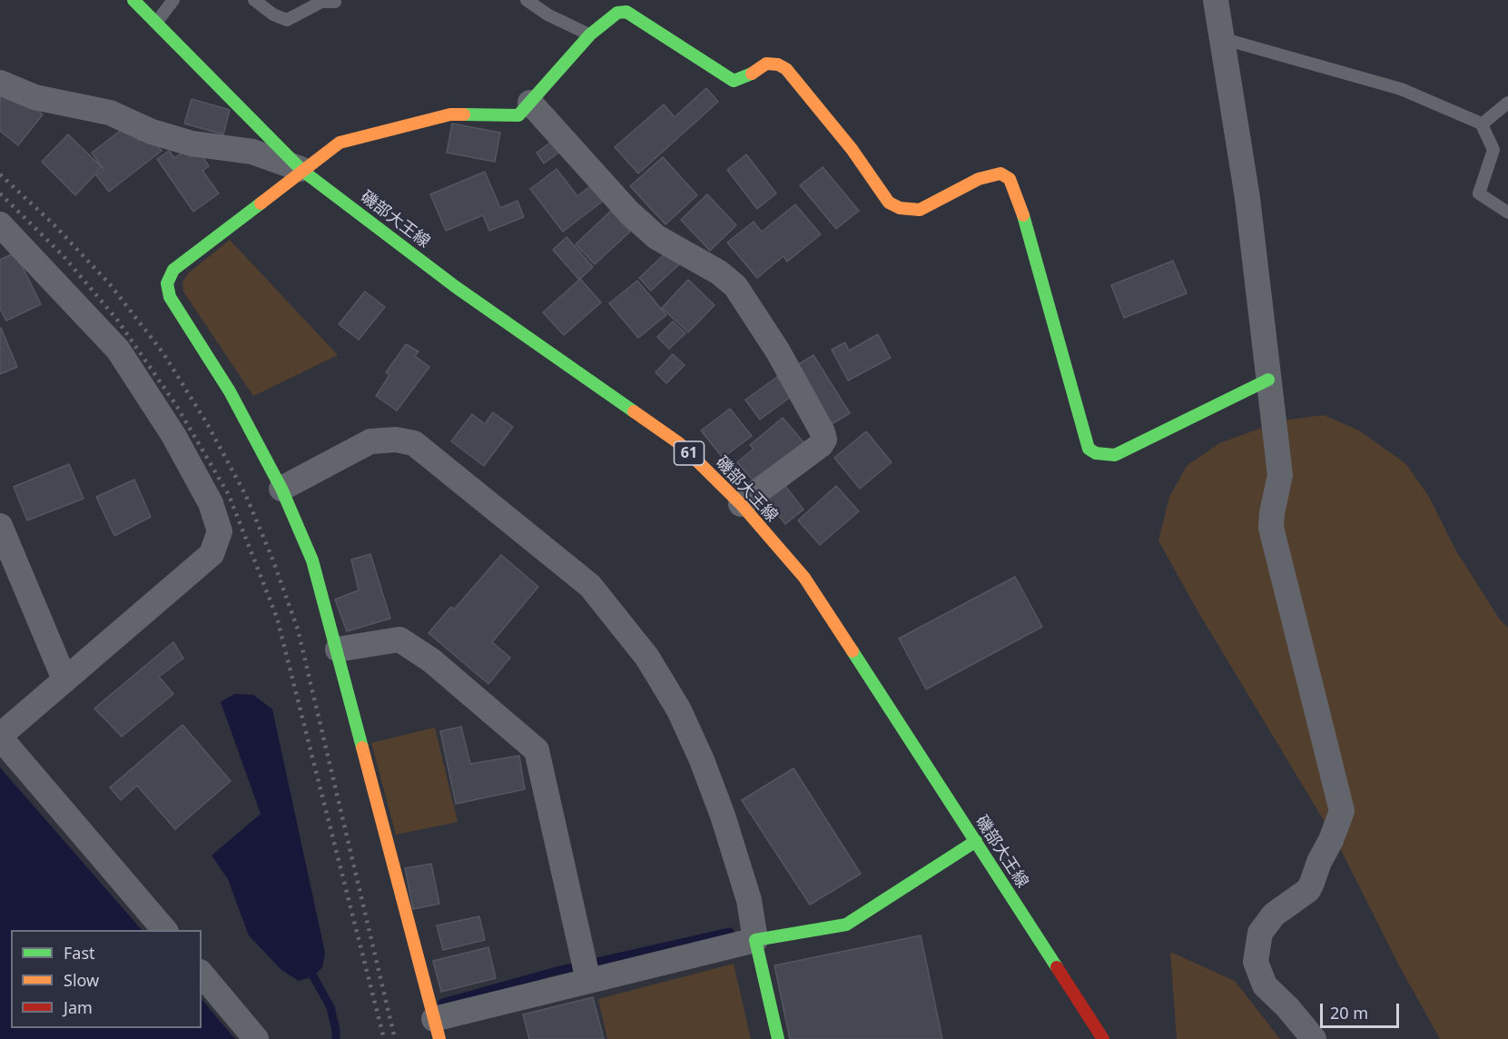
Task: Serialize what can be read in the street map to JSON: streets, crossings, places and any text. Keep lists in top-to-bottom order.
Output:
{
  "streets": {
    "street": ["磯部大王線", "61"]
  },
  "legend": ["Fast", "Slow", "Jam"],
  "scale_bar": "20 m"
}
